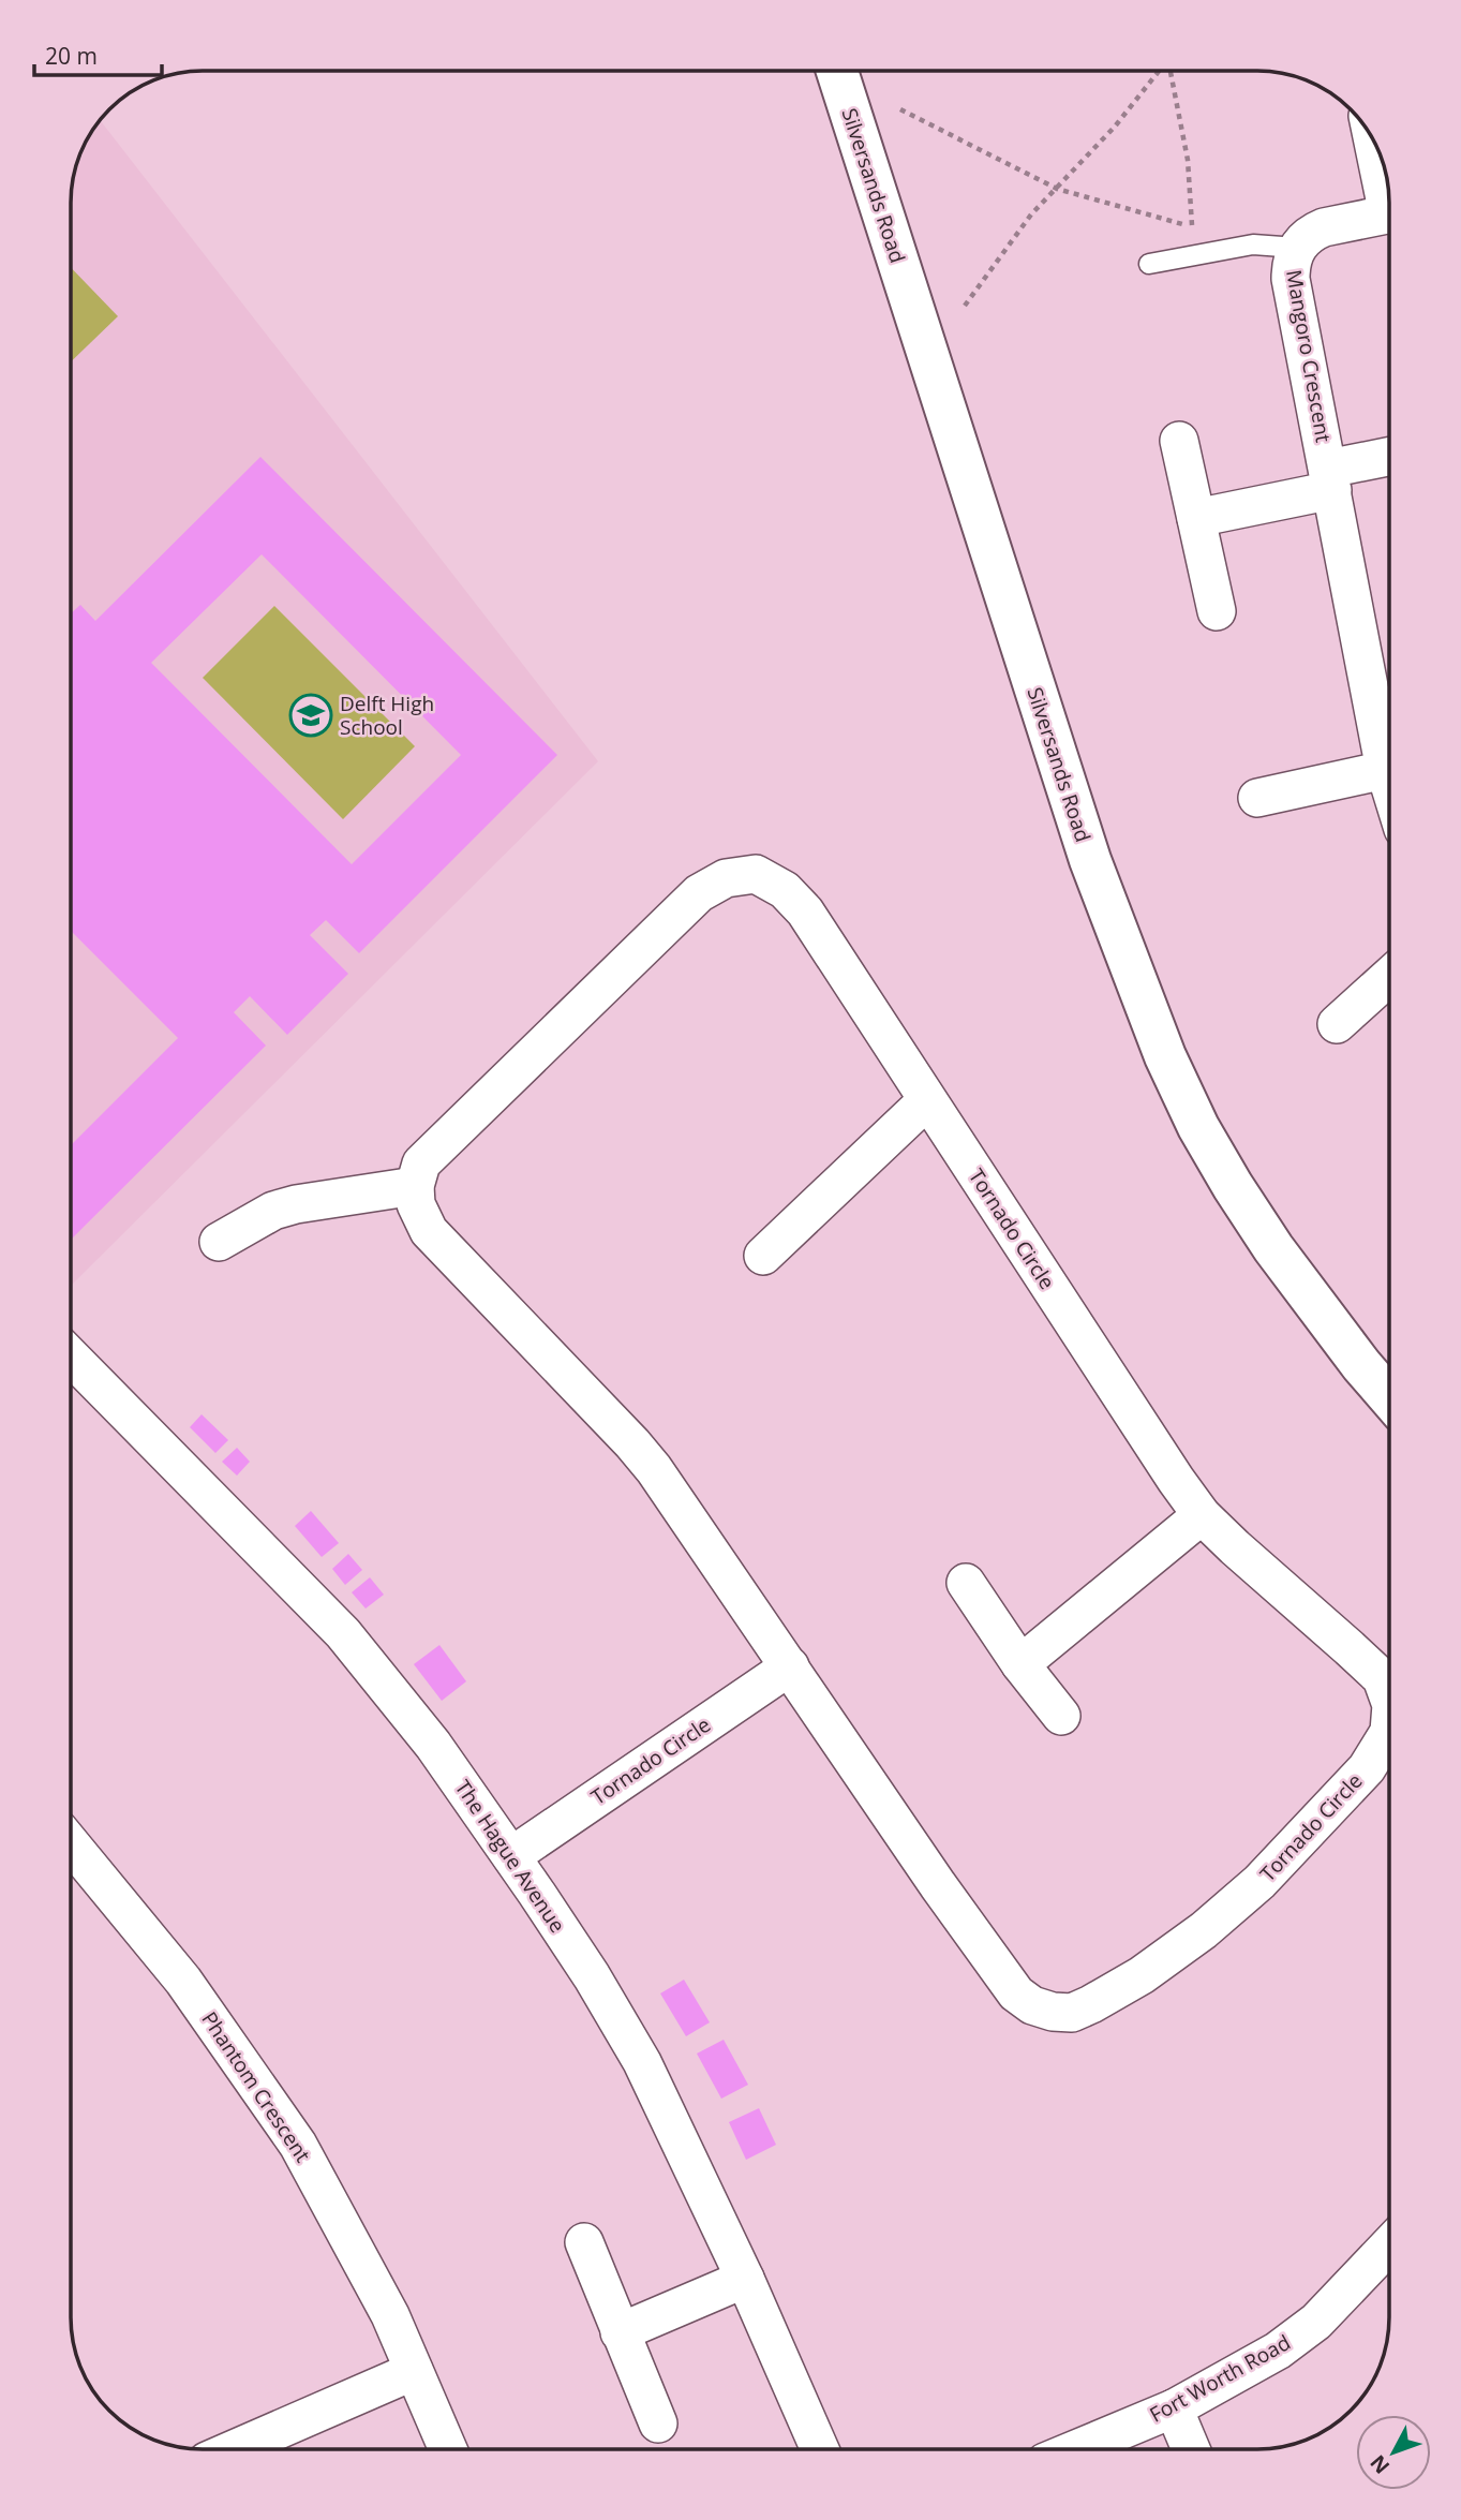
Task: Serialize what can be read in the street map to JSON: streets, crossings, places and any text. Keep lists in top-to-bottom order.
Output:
{
  "streets": {
    "street": [
      "Silversands Road",
      "Mangoro Crescent",
      "Tornado Circle",
      "The Hague Avenue",
      "Phantom Crescent",
      "Fort Worth Road"
    ]
  },
  "crossings": [
    ["Tornado Circle", "The Hague Avenue"]
  ],
  "places": {
    "school or university": ["Delft High School"]
  },
  "scale_bar": "20 m",
  "north": "bottom left"
}
